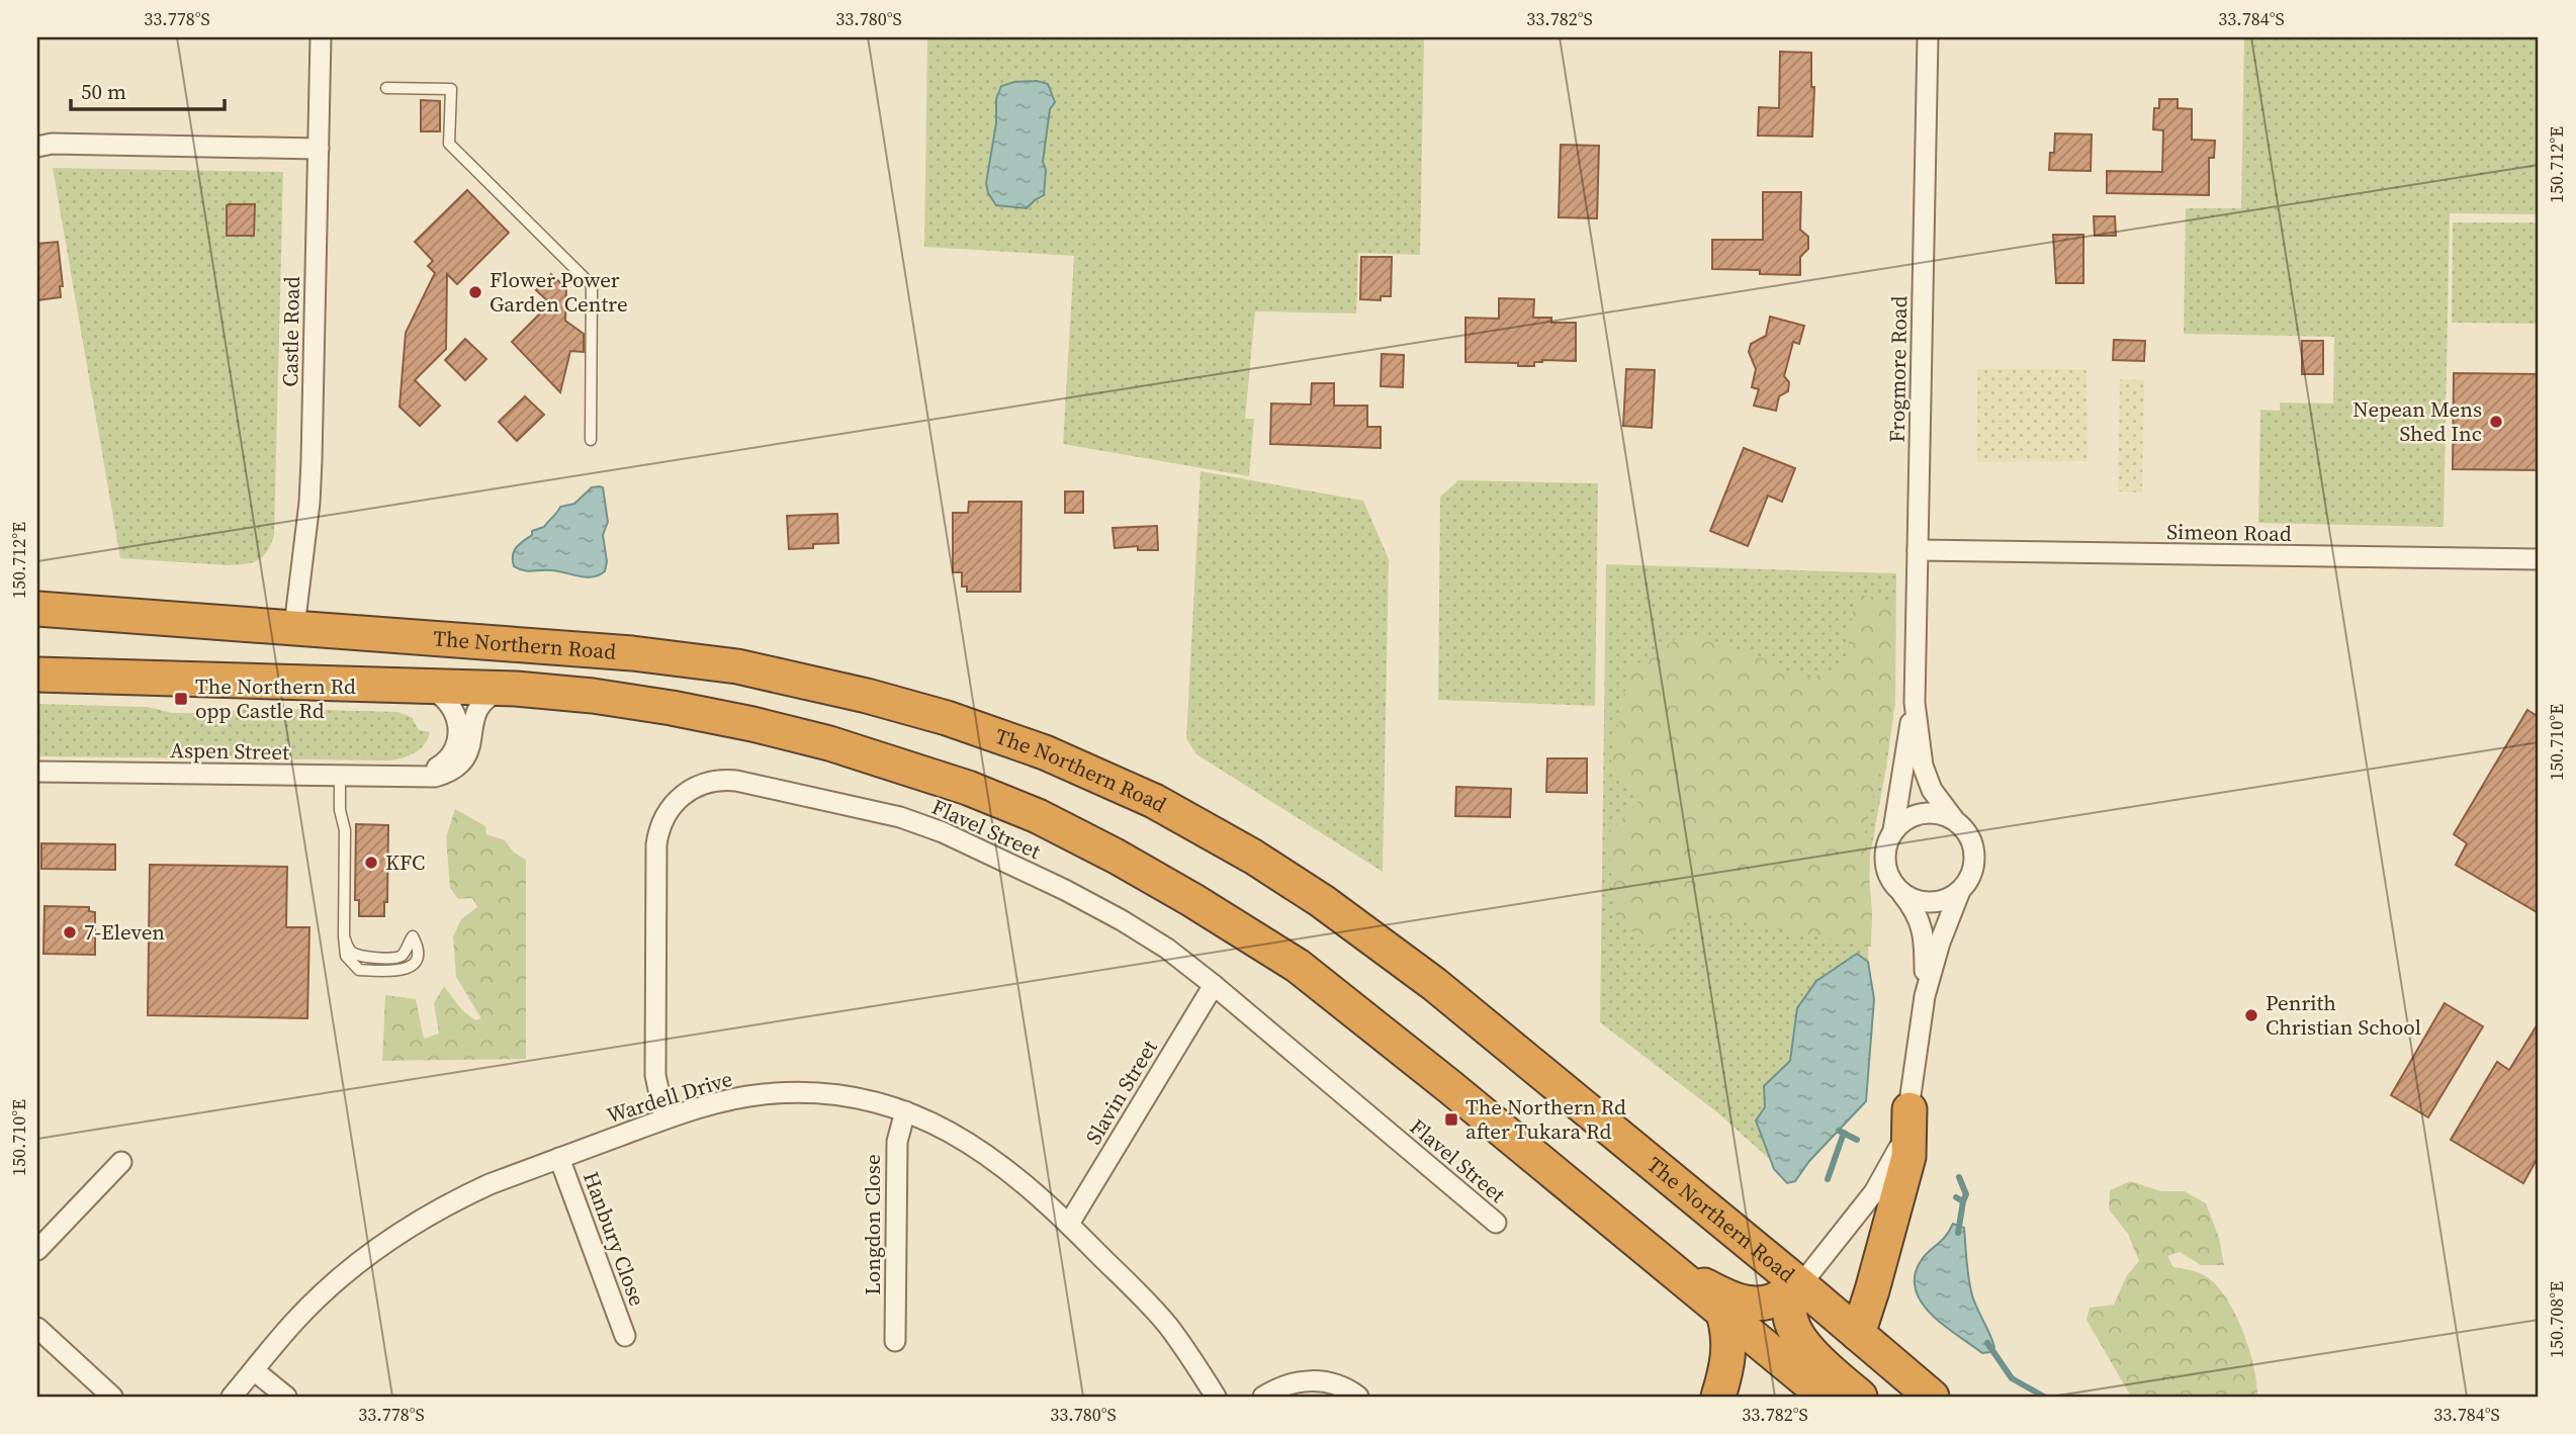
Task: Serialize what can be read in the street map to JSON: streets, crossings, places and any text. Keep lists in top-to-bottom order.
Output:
{
  "streets": {
    "highway": ["The Northern Road"],
    "street": [
      "Castle Road",
      "Frogmore Road",
      "Simeon Road",
      "Aspen Street",
      "Flavel Street",
      "Slavin Street",
      "Wardell Drive",
      "Longdon Close",
      "Hanbury Close"
    ]
  },
  "crossings": [
    ["Castle Road", "The Northern Road"],
    ["Frogmore Road", "Simeon Road"],
    ["The Northern Road", "Aspen Street"],
    ["Flavel Street", "Slavin Street"],
    ["Flavel Street", "Wardell Drive"],
    ["Slavin Street", "Wardell Drive"],
    ["Wardell Drive", "Longdon Close"],
    ["Wardell Drive", "Hanbury Close"]
  ],
  "places": {
    "other": [
      "Flower Power Garden Centre",
      "Nepean Mens Shed Inc",
      "KFC",
      "7-Eleven",
      "Penrith Christian School"
    ],
    "transit": ["The Northern Rd opp Castle Rd", "The Northern Rd after Tukara Rd"]
  },
  "scale_bar": "50 m",
  "coordinates": [
    "33.778°S",
    "33.780°S",
    "33.782°S",
    "33.784°S",
    "150.712°E",
    "150.710°E",
    "150.708°E"
  ]
}
